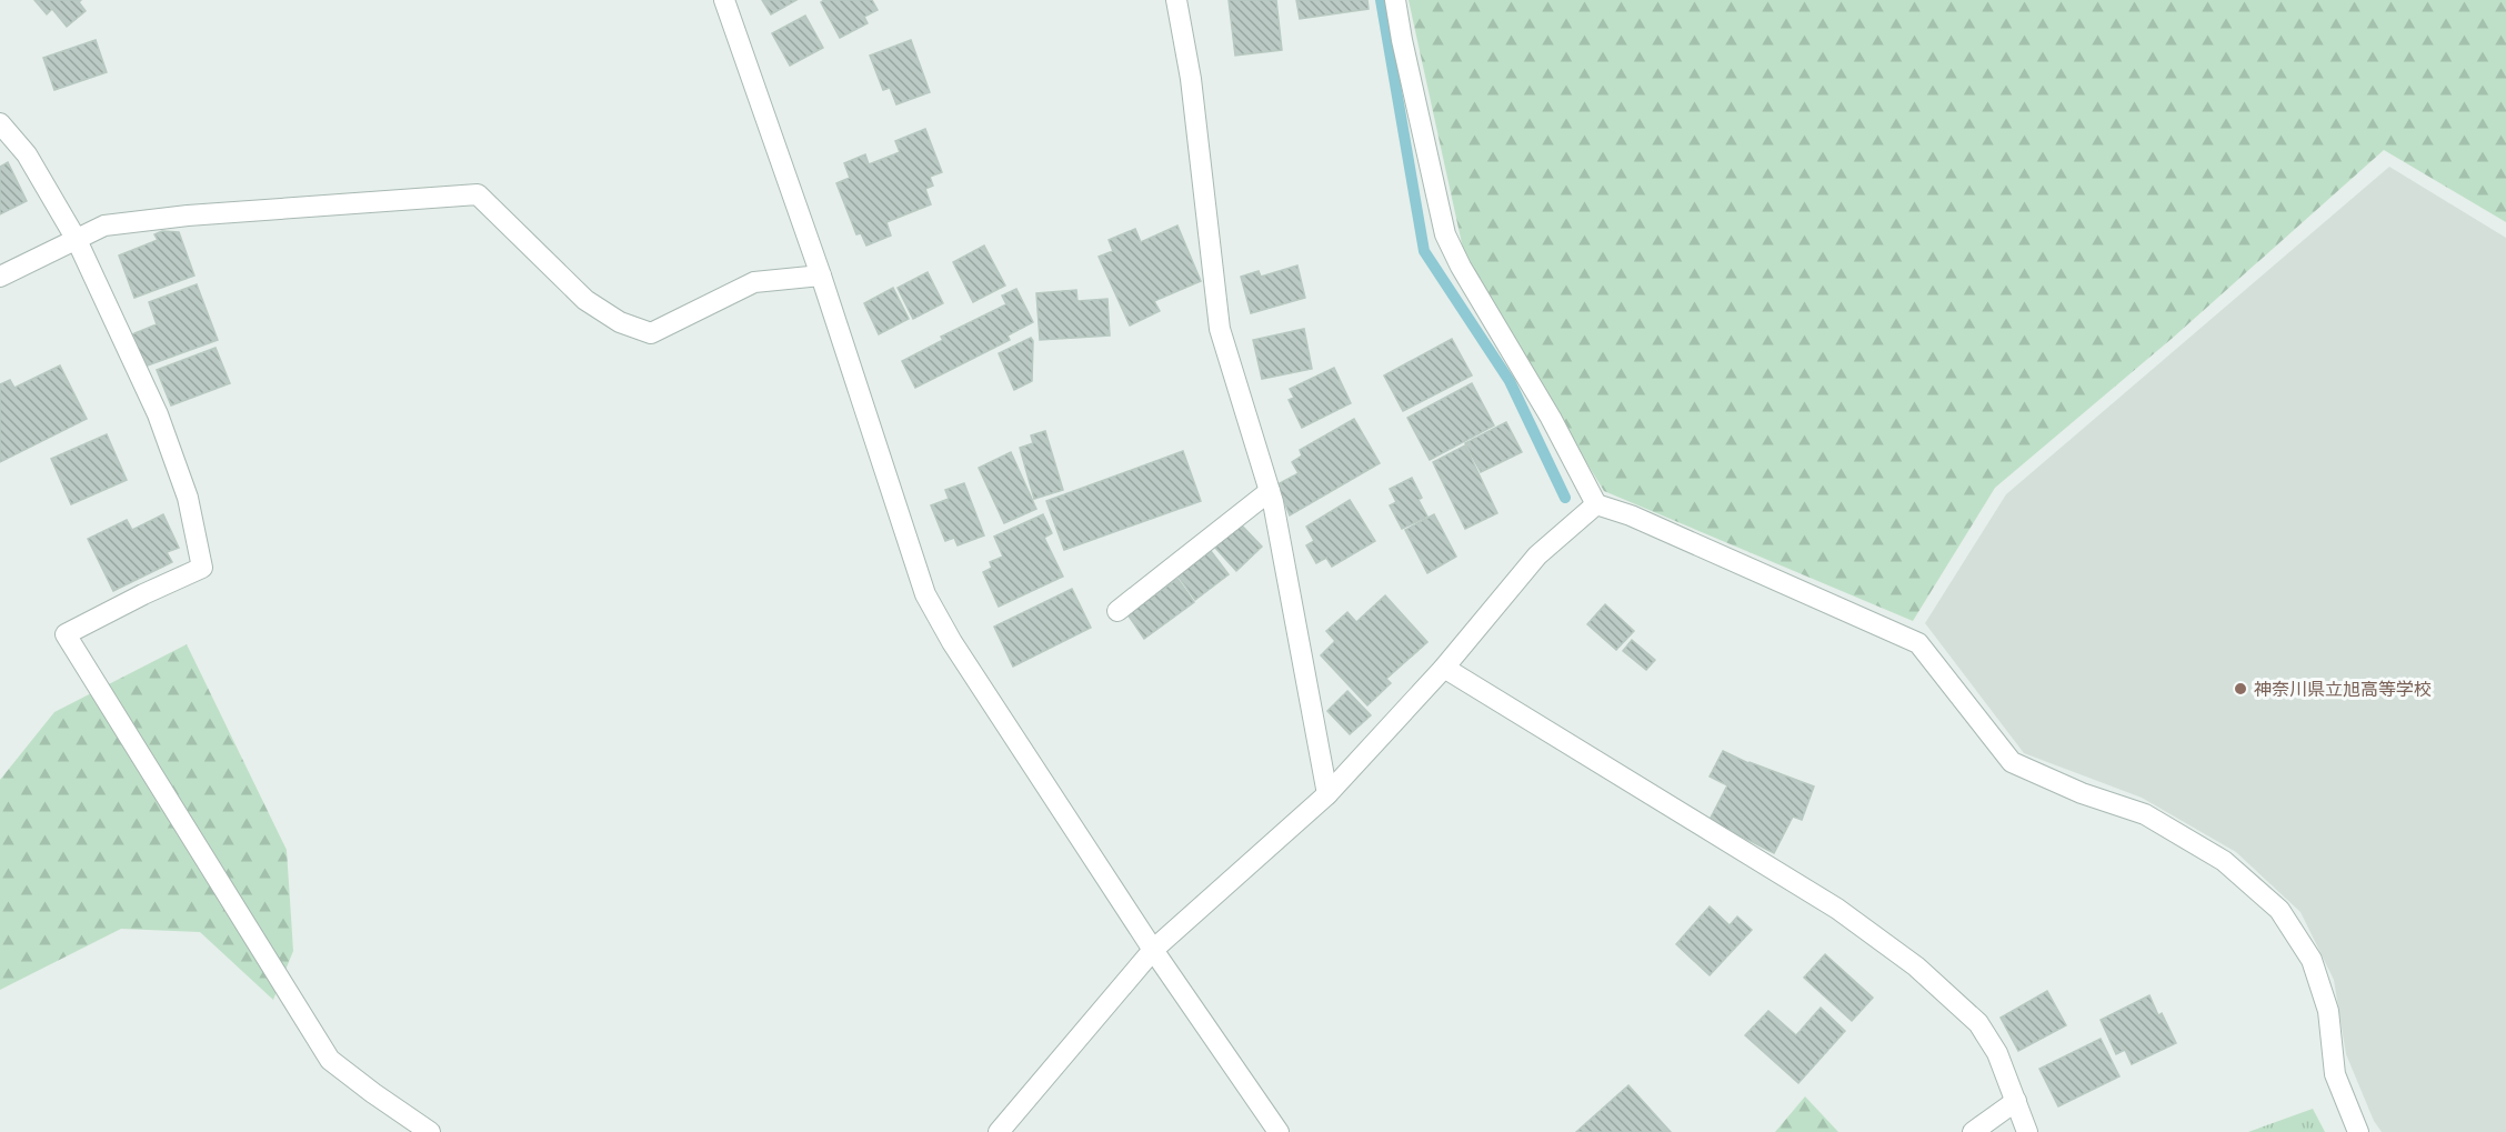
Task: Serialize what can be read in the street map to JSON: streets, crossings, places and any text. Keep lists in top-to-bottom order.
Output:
{
  "places": ["神奈川県立旭高等学校"]
}
